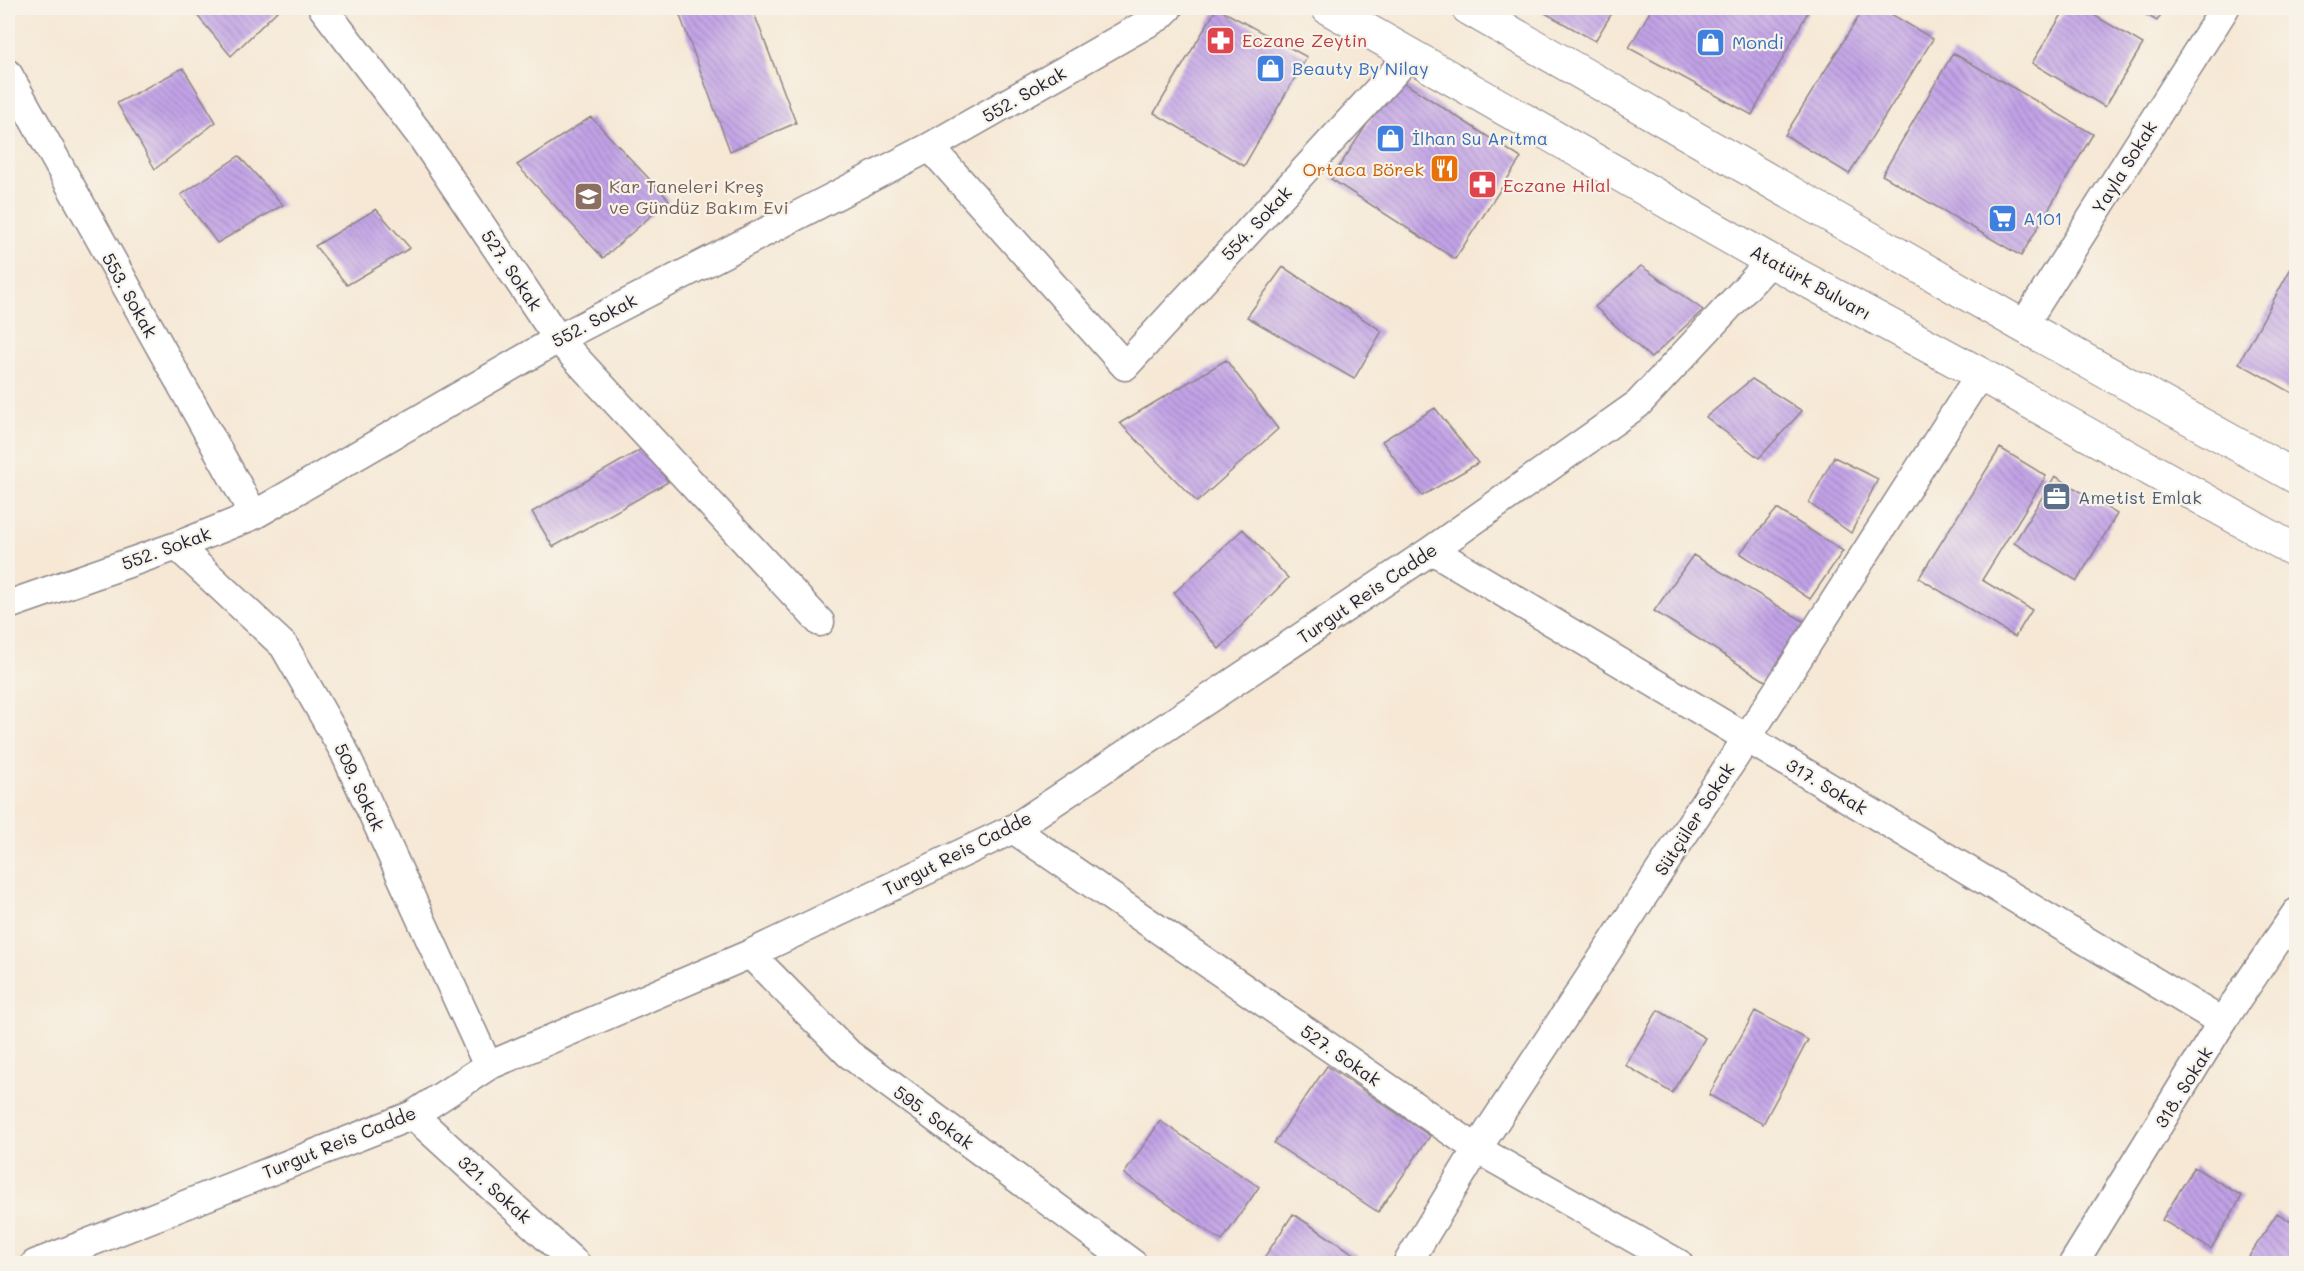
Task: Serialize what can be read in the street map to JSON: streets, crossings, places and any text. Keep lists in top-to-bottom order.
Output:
{
  "streets": {
    "main road": ["Atatürk Bulvarı"],
    "street": [
      "552. Sokak",
      "Yayla Sokak",
      "554. Sokak",
      "527. Sokak",
      "553. Sokak",
      "Turgut Reis Cadde",
      "317. Sokak",
      "509. Sokak",
      "Sütçüler Sokak",
      "318. Sokak",
      "595. Sokak",
      "321. Sokak"
    ]
  },
  "crossings": [
    ["552. Sokak", "554. Sokak"],
    ["552. Sokak", "527. Sokak"],
    ["552. Sokak", "553. Sokak"],
    ["552. Sokak", "509. Sokak"],
    ["554. Sokak", "Atatürk Bulvarı"],
    ["527. Sokak", "Turgut Reis Cadde"],
    ["527. Sokak", "Sütçüler Sokak"],
    ["Atatürk Bulvarı", "Turgut Reis Cadde"],
    ["Atatürk Bulvarı", "Sütçüler Sokak"],
    ["Turgut Reis Cadde", "317. Sokak"],
    ["Turgut Reis Cadde", "509. Sokak"],
    ["Turgut Reis Cadde", "595. Sokak"],
    ["Turgut Reis Cadde", "321. Sokak"],
    ["317. Sokak", "Sütçüler Sokak"],
    ["317. Sokak", "318. Sokak"]
  ],
  "places": {
    "pharmacy": ["Eczane Zeytin", "Eczane Hilal"],
    "shop": ["Mondi", "Beauty By Nilay", "İlhan Su Arıtma"],
    "restaurant": ["Ortaca Börek"],
    "school or university": ["Kar Taneleri Kreş ve Gündüz Bakım Evi"],
    "supermarket": ["A101"],
    "office": ["Ametist Emlak"]
  }
}
